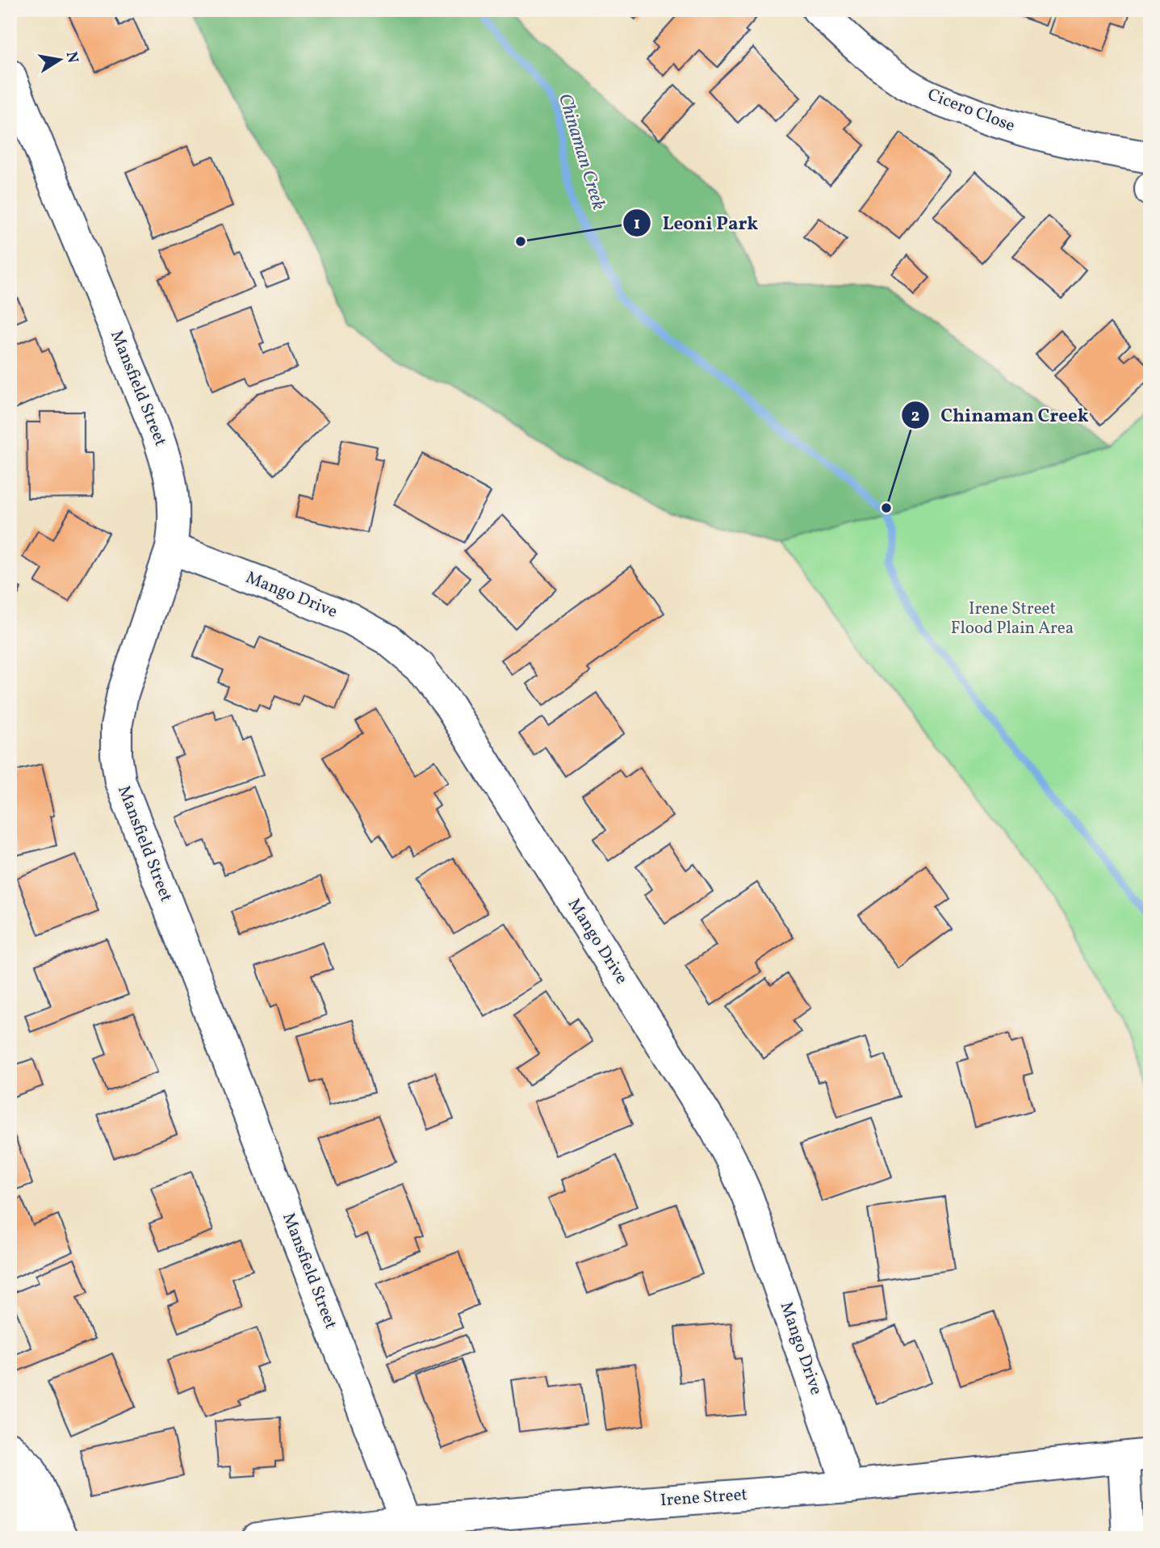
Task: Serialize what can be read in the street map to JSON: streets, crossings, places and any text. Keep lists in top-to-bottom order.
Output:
{
  "streets": {
    "street": [
      "Cicero Close",
      "Mansfield Street",
      "Mango Drive",
      "Irene Street"
    ]
  },
  "crossings": [
    ["Mansfield Street", "Mango Drive"],
    ["Mansfield Street", "Irene Street"],
    ["Mango Drive", "Irene Street"]
  ],
  "water": ["Chinaman Creek"],
  "parks": ["Irene Street Flood Plain Area"],
  "places": ["Leoni Park", "Chinaman Creek"],
  "north": "right"
}
